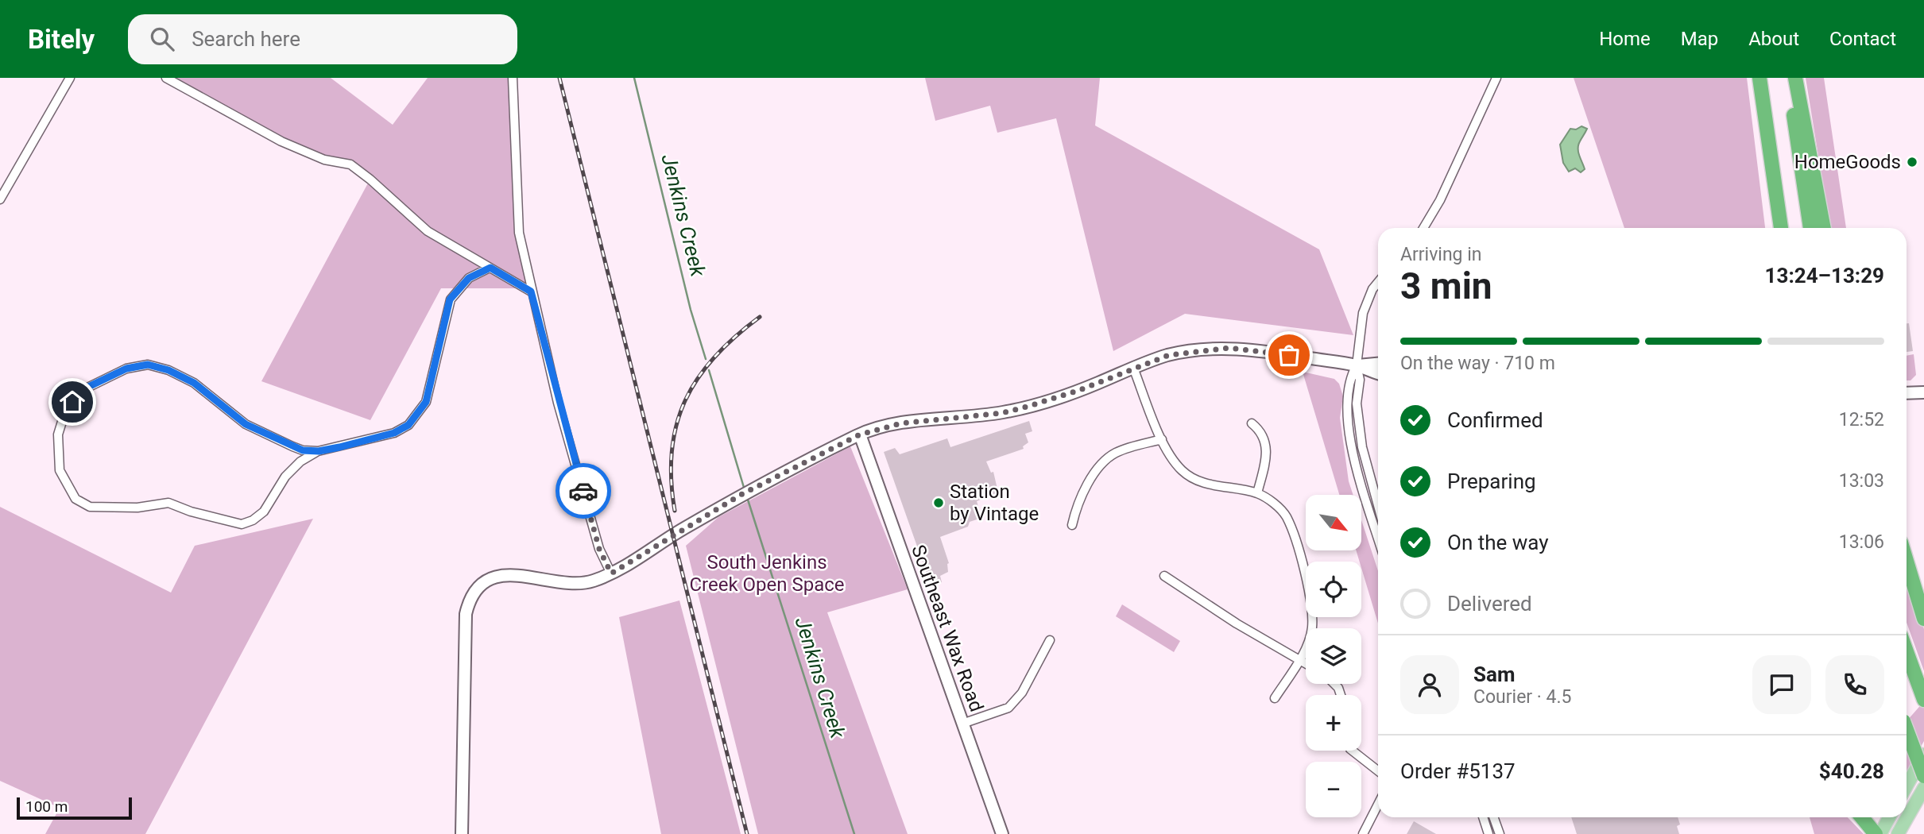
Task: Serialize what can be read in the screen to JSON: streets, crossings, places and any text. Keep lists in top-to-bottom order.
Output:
{
  "streets": {
    "street": ["Southeast Wax Road"]
  },
  "water": ["Jenkins Creek"],
  "parks": ["South Jenkins Creek Open Space"],
  "places": ["HomeGoods", "Station by Vintage"],
  "scale_bar": "100 m",
  "north": "bottom right",
  "page": {
    "header": "Bitely",
    "search": "Search here",
    "nav": [
      "Home",
      "Map",
      "About",
      "Contact"
    ],
    "heading": ["3 min", "Arriving in", "13:24–13:29"],
    "panel": [
      "Sam",
      "Courier · 4.5",
      "Order #5137",
      "$40.28"
    ],
    "bar": "On the way · 710 m",
    "list": [
      ["Confirmed", "12:52"],
      ["Preparing", "13:03"],
      ["On the way", "13:06"],
      "Delivered"
    ],
    "map_buttons": ["+", "−"],
    "scale": "100 m"
  }
}
